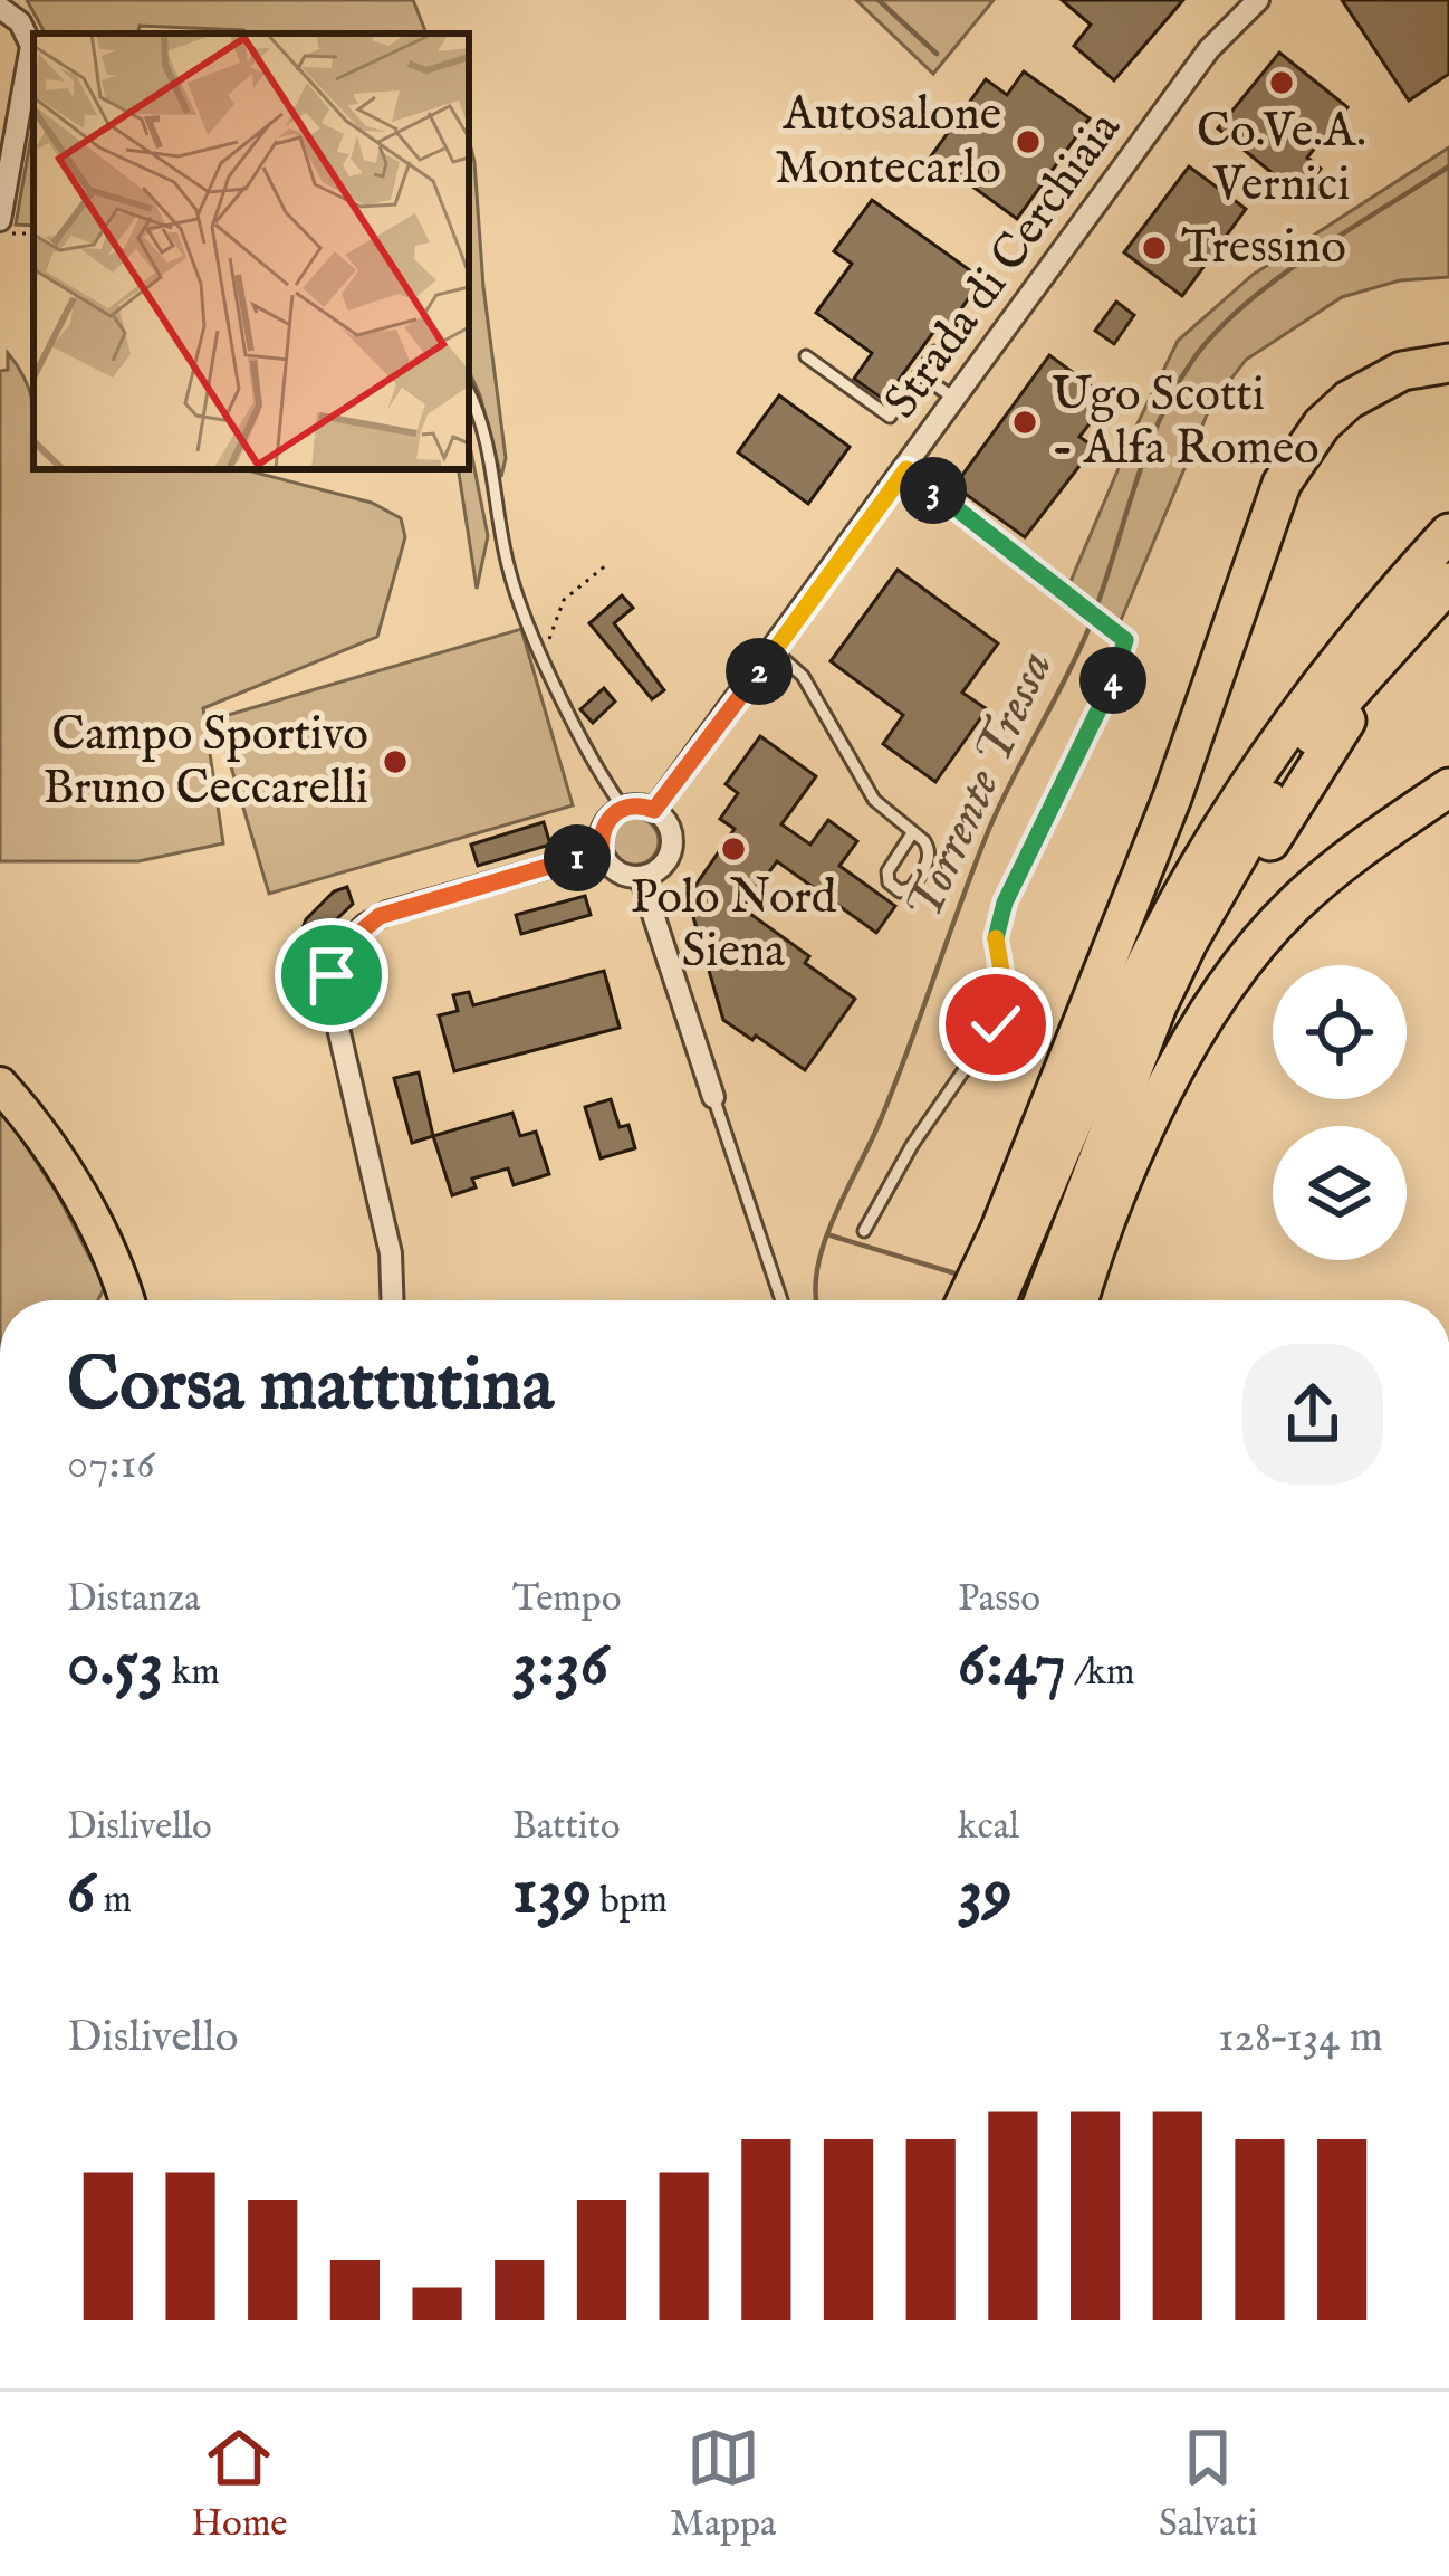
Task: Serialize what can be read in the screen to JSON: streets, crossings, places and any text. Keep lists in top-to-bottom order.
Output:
{
  "streets": {
    "street": ["Strada di Cerchiaia"]
  },
  "water": ["Torrente Tressa"],
  "places": [
    "Co.Ve.A. Vernici",
    "Autosalone Montecarlo",
    "Tressino",
    "Ugo Scotti - Alfa Romeo",
    "Campo Sportivo Bruno Ceccarelli",
    "Polo Nord Siena"
  ],
  "page": {
    "pins": [
      "3",
      "2",
      "4",
      "1"
    ],
    "heading": ["Corsa mattutina", "07:16"],
    "stats": [
      ["Distanza", "0.53 km"],
      ["Tempo", "3:36"],
      ["Passo", "6:47 /km"],
      ["Dislivello", "6 m"],
      ["Battito", "139 bpm"],
      ["kcal", "39"]
    ],
    "chart": ["Dislivello", "128–134 m"],
    "tabs": ["Home", "Mappa", "Salvati"]
  }
}
